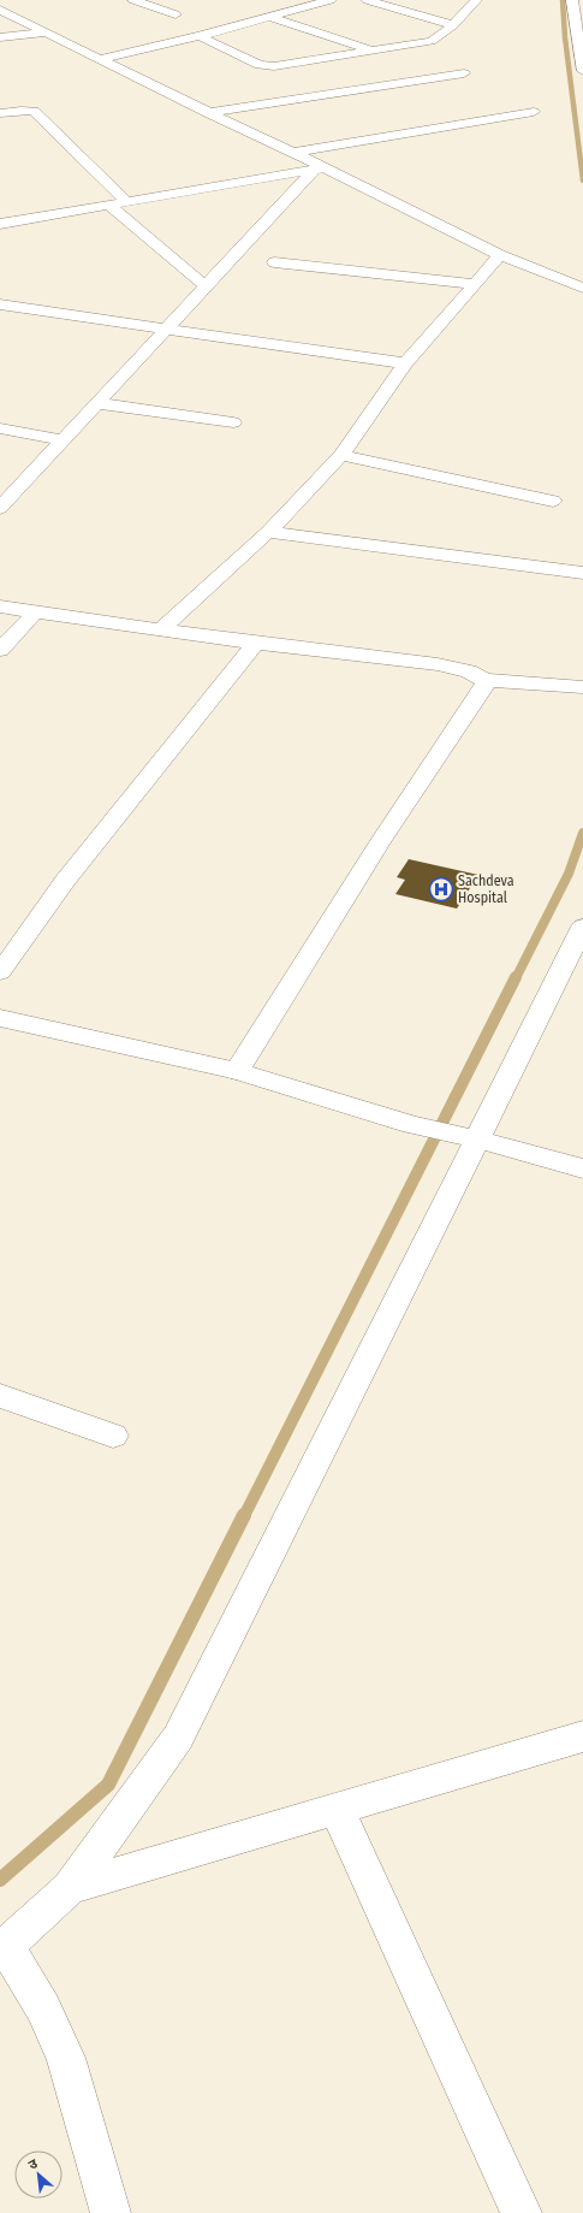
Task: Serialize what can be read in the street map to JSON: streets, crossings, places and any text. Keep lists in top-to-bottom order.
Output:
{
  "places": {
    "hospital": ["Sachdeva Hospital"]
  },
  "north": "top left"
}
